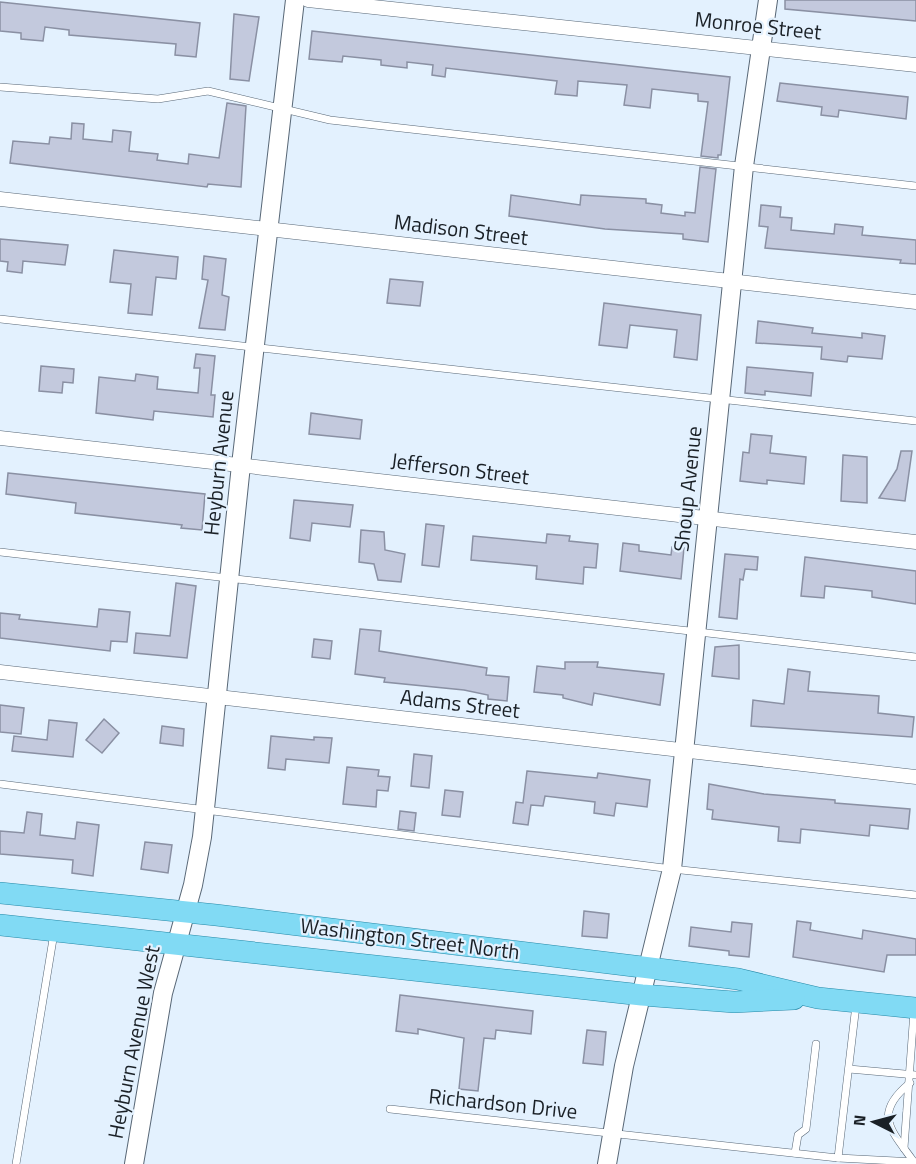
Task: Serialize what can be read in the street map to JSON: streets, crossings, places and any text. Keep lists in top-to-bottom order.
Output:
{
  "streets": {
    "main road": ["Washington Street North"],
    "street": [
      "Monroe Street",
      "Madison Street",
      "Heyburn Avenue",
      "Jefferson Street",
      "Shoup Avenue",
      "Adams Street",
      "Heyburn Avenue West"
    ],
    "lane": ["Richardson Drive"]
  },
  "crossings": [
    ["Monroe Street", "Shoup Avenue"],
    ["Madison Street", "Heyburn Avenue"],
    ["Madison Street", "Shoup Avenue"],
    ["Heyburn Avenue", "Jefferson Street"],
    ["Heyburn Avenue", "Adams Street"],
    ["Heyburn Avenue", "Washington Street North"],
    ["Heyburn Avenue", "Heyburn Avenue West"],
    ["Jefferson Street", "Shoup Avenue"],
    ["Shoup Avenue", "Adams Street"],
    ["Shoup Avenue", "Washington Street North"],
    ["Shoup Avenue", "Richardson Drive"],
    ["Washington Street North", "Heyburn Avenue West"]
  ],
  "north": "left"
}
